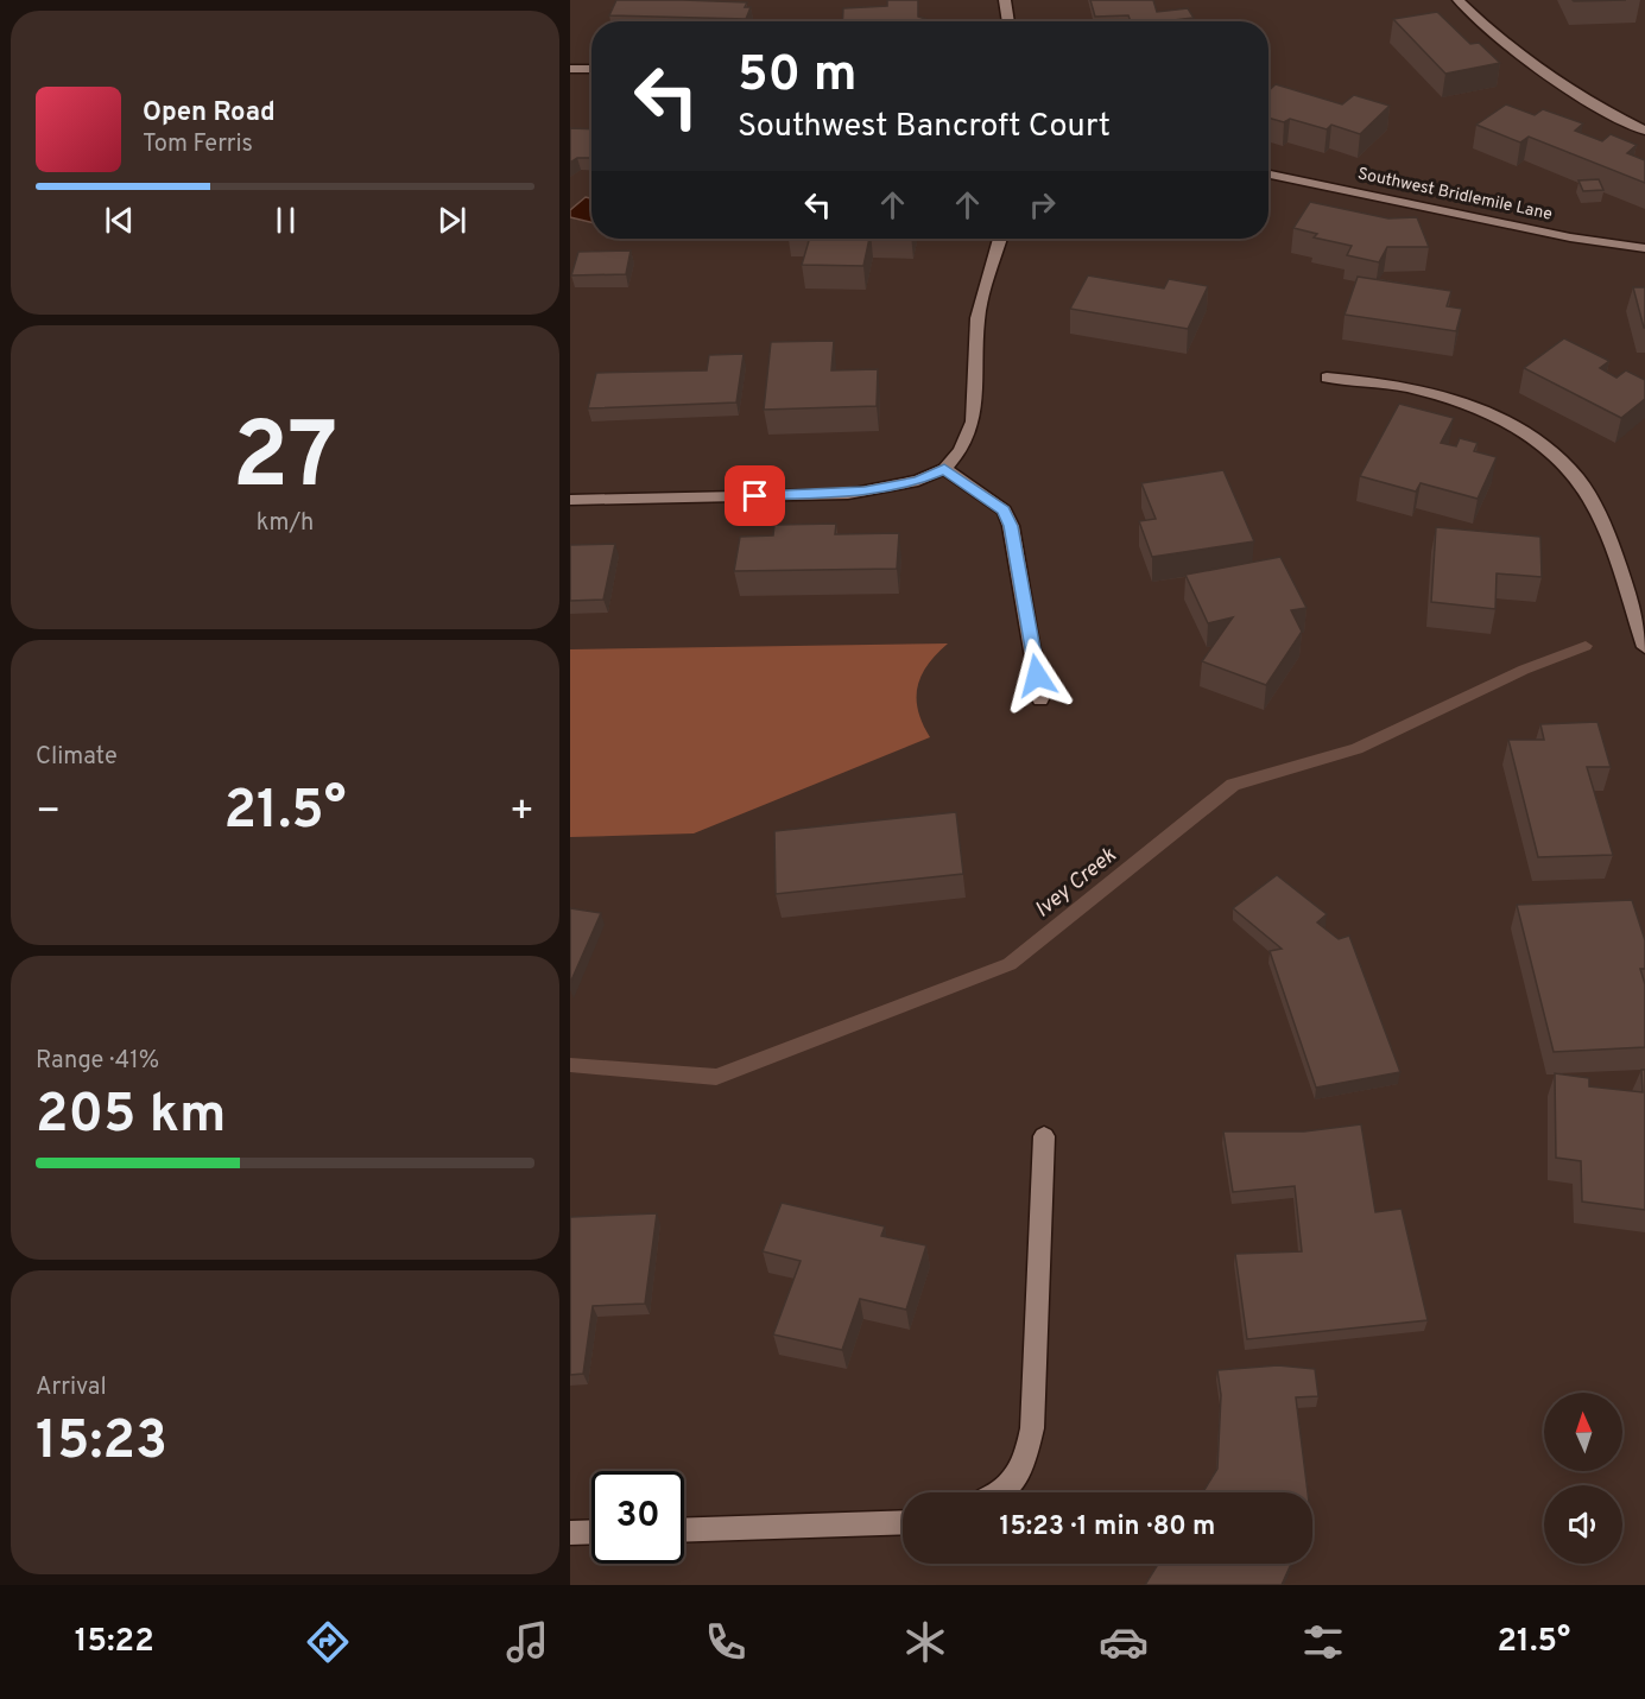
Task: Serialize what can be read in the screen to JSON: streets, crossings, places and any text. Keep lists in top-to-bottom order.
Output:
{
  "streets": {
    "street": ["Southwest Bridlemile Lane"]
  },
  "water": ["Ivey Creek"],
  "north": "top",
  "page": {
    "turn": ["50 m", "Southwest Bancroft Court"],
    "song": ["Open Road", "Tom Ferris"],
    "tile": [
      ["27", "km/h"],
      "Climate",
      ["Range · 41%", "205 km"],
      ["Arrival", "15:23"]
    ],
    "heat": ["−", "21.5°", "+"],
    "limit": "30",
    "trip": "15:23 · 1 min · 80 m",
    "tabs": ["15:22", "21.5°"]
  }
}
